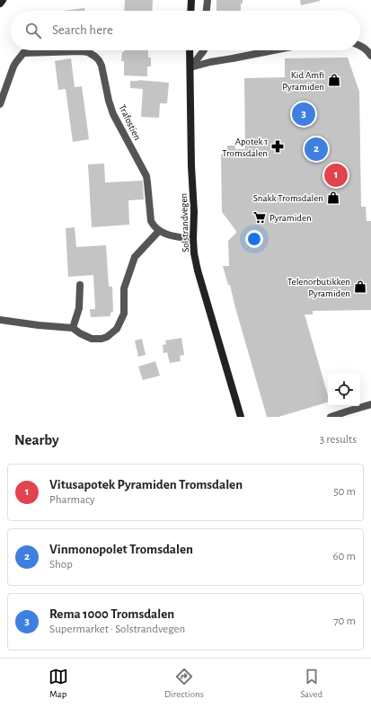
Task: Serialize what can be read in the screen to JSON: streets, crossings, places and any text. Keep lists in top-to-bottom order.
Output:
{
  "streets": {
    "street": ["Trafostien", "Solstrandvegen"]
  },
  "places": {
    "shop": ["Kid Amfi Pyramiden", "Snakk Tromsdalen", "Telenorbutikken Pyramiden"],
    "pharmacy": ["Apotek 1 Tromsdalen"],
    "supermarket": ["Pyramiden"]
  },
  "page": {
    "search": "Search here",
    "pins": ["3", "2", "1"],
    "heading": ["Nearby", "3 results"],
    "list": [
      {
        "mark": "1",
        "name": "Vitusapotek Pyramiden Tromsdalen",
        "note": "Pharmacy",
        "value": "50 m"
      },
      {
        "mark": "2",
        "name": "Vinmonopolet Tromsdalen",
        "note": "Shop",
        "value": "60 m"
      },
      {
        "mark": "3",
        "name": "Rema 1000 Tromsdalen",
        "note": "Supermarket · Solstrandvegen",
        "value": "70 m"
      }
    ],
    "nav": ["Map", "Directions", "Saved"]
  }
}
